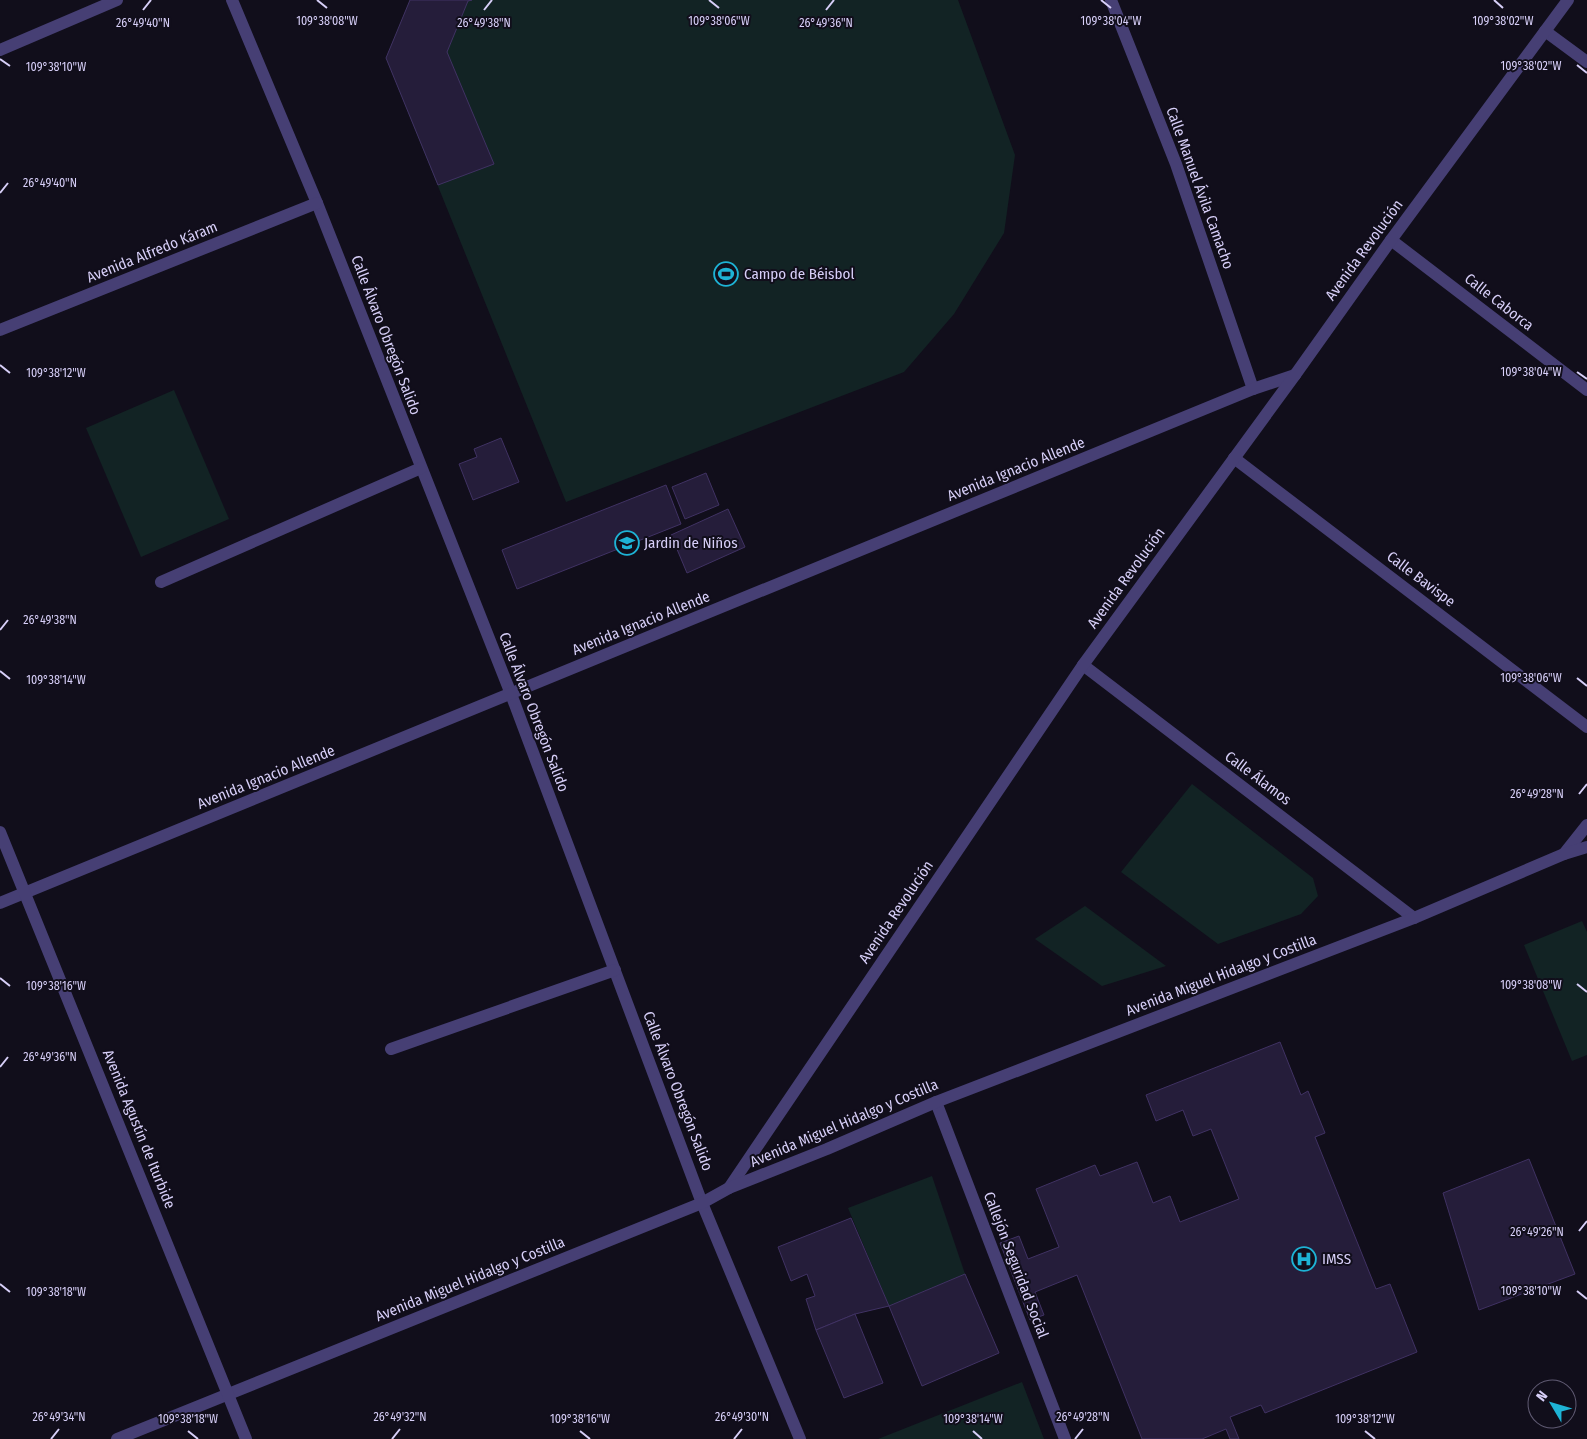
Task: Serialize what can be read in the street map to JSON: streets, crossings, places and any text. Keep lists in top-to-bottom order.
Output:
{
  "streets": {
    "street": [
      "Calle Manuel Ávila Camacho",
      "Avenida Revolución",
      "Avenida Alfredo Káram",
      "Calle Caborca",
      "Calle Álvaro Obregón Salido",
      "Avenida Ignacio Allende",
      "Calle Bavispe",
      "Calle Álamos",
      "Avenida Miguel Hidalgo y Costilla",
      "Avenida Agustín de Iturbide",
      "Callejón Seguridad Social"
    ]
  },
  "crossings": [
    ["Calle Manuel Ávila Camacho", "Avenida Ignacio Allende"],
    ["Avenida Revolución", "Calle Caborca"],
    ["Avenida Revolución", "Avenida Ignacio Allende"],
    ["Avenida Revolución", "Calle Bavispe"],
    ["Avenida Revolución", "Calle Álamos"],
    ["Avenida Revolución", "Avenida Miguel Hidalgo y Costilla"],
    ["Avenida Alfredo Káram", "Calle Álvaro Obregón Salido"],
    ["Calle Álvaro Obregón Salido", "Avenida Ignacio Allende"],
    ["Calle Álvaro Obregón Salido", "Avenida Miguel Hidalgo y Costilla"],
    ["Avenida Ignacio Allende", "Avenida Agustín de Iturbide"],
    ["Calle Álamos", "Avenida Miguel Hidalgo y Costilla"],
    ["Avenida Miguel Hidalgo y Costilla", "Avenida Agustín de Iturbide"],
    ["Avenida Miguel Hidalgo y Costilla", "Callejón Seguridad Social"]
  ],
  "places": {
    "sports": ["Campo de Béisbol"],
    "school or university": ["Jardin de Niños"],
    "hospital": ["IMSS"]
  },
  "north": "top left",
  "coordinates": [
    "109°38'08\"W",
    "109°38'04\"W",
    "109°38'02\"W",
    "109°38'06\"W",
    "26°49'40\"N",
    "26°49'38\"N",
    "26°49'36\"N",
    "109°38'10\"W",
    "109°38'12\"W",
    "109°38'14\"W",
    "26°49'28\"N",
    "109°38'16\"W",
    "26°49'26\"N",
    "109°38'18\"W",
    "26°49'34\"N",
    "26°49'32\"N",
    "26°49'30\"N"
  ]
}
